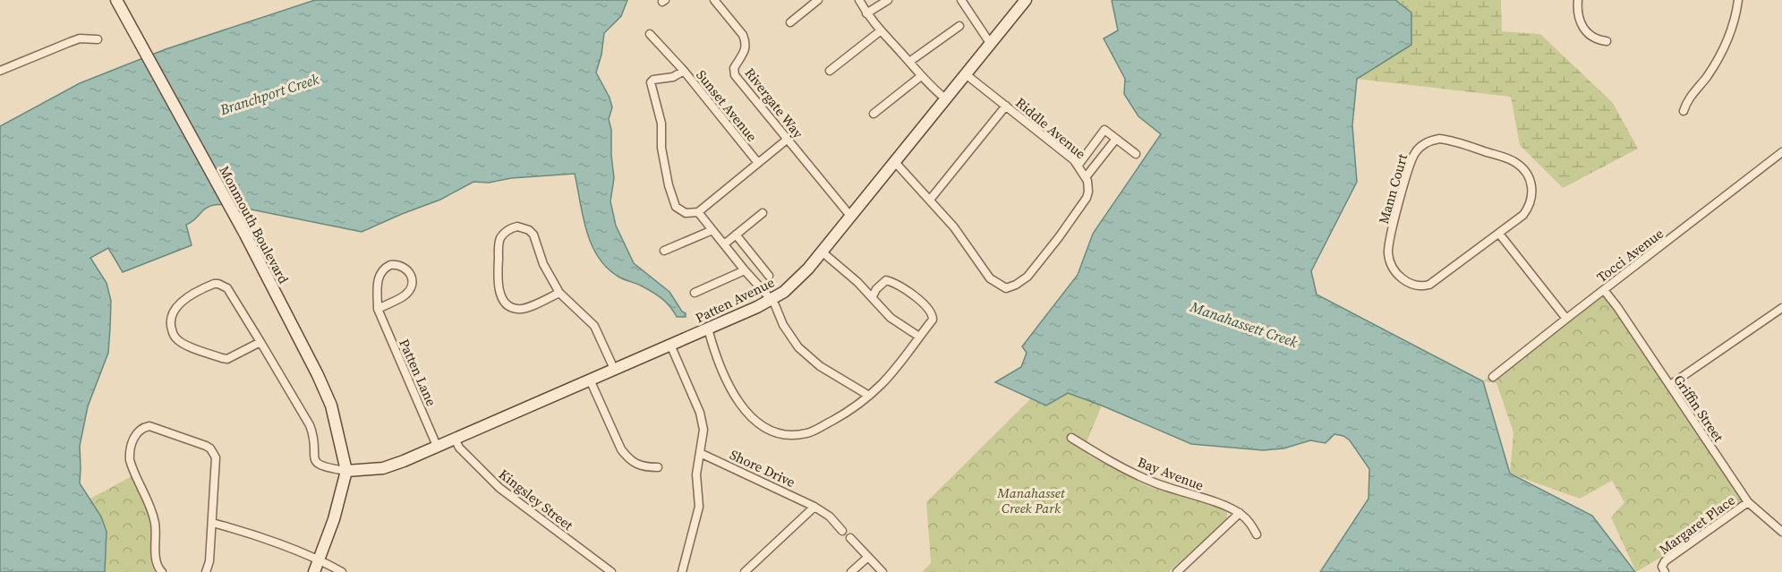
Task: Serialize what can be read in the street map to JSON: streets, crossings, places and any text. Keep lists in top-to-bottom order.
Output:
{
  "streets": {
    "street": [
      "Rivergate Way",
      "Sunset Avenue",
      "Riddle Avenue",
      "Mann Court",
      "Monmouth Boulevard",
      "Tocci Avenue",
      "Patten Avenue",
      "Patten Lane",
      "Griffin Street",
      "Shore Drive",
      "Bay Avenue",
      "Kingsley Street",
      "Margaret Place"
    ]
  },
  "crossings": [
    ["Rivergate Way", "Patten Avenue"],
    ["Riddle Avenue", "Patten Avenue"],
    ["Monmouth Boulevard", "Patten Avenue"],
    ["Tocci Avenue", "Griffin Street"],
    ["Patten Avenue", "Patten Lane"],
    ["Patten Avenue", "Kingsley Street"],
    ["Griffin Street", "Margaret Place"]
  ],
  "water": ["Branchport Creek", "Manahassett Creek"],
  "parks": ["Manahasset Creek Park"]
}
